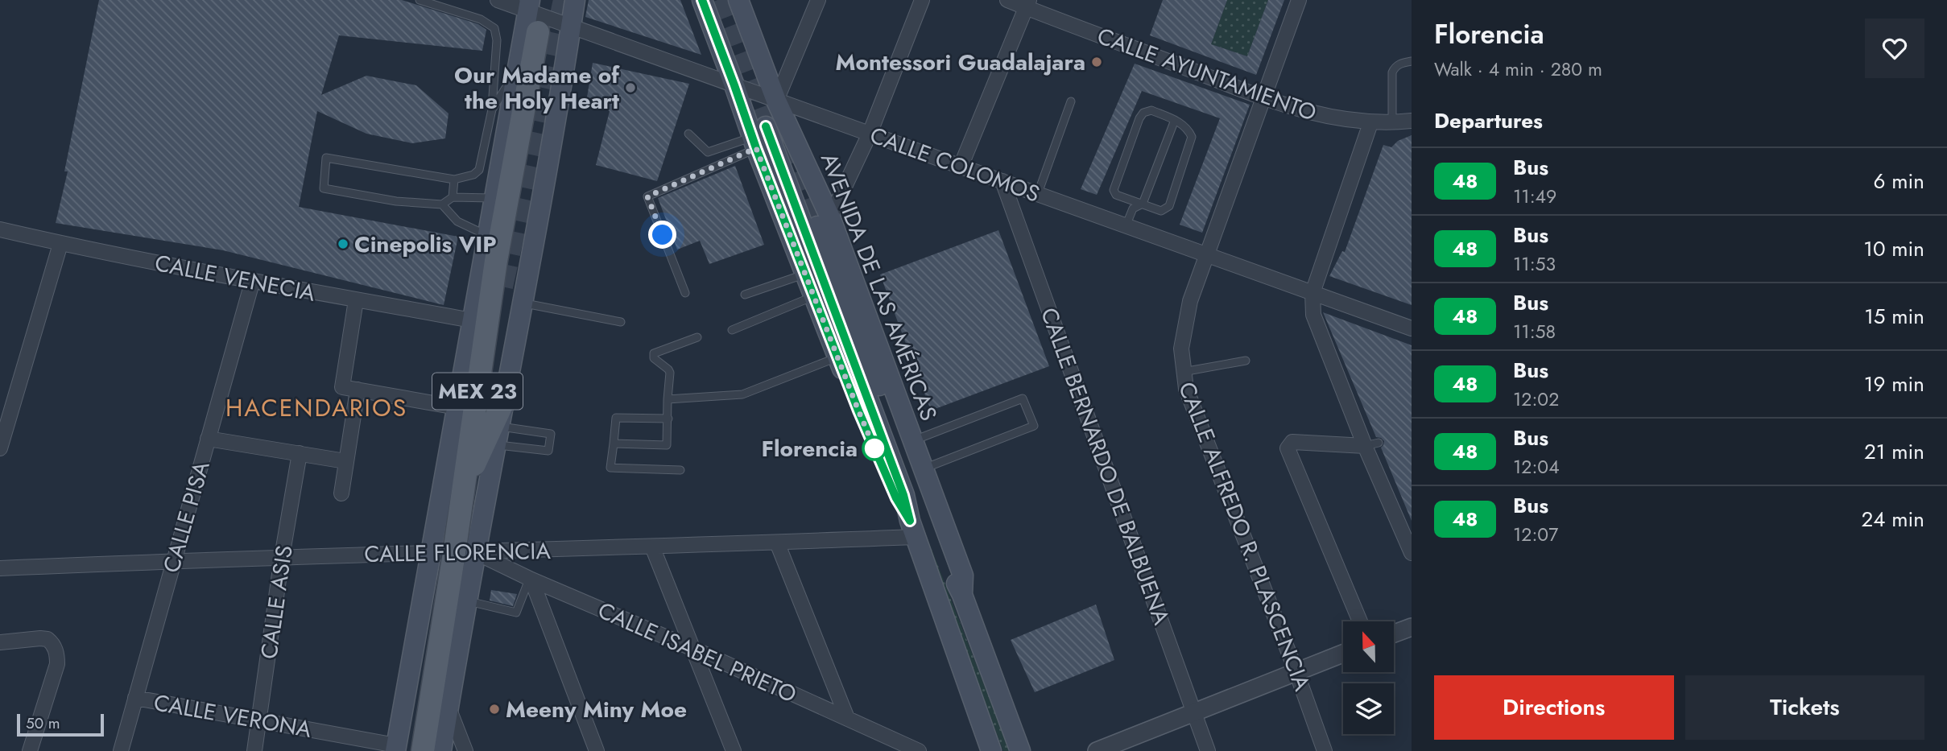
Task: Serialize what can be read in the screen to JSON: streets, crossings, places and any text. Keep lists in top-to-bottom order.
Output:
{
  "streets": {
    "main road": ["AVENIDA DE LAS AMÉRICAS", "MEX 23"],
    "street": [
      "CALLE AYUNTAMIENTO",
      "CALLE COLOMOS",
      "CALLE VENECIA",
      "CALLE BERNARDO DE BALBUENA",
      "CALLE PISA",
      "CALLE ALFREDO R. PLASCENCIA",
      "CALLE FLORENCIA",
      "CALLE ASIS",
      "CALLE ISABEL PRIETO",
      "CALLE VERONA"
    ]
  },
  "crossings": [
    ["CALLE AYUNTAMIENTO", "CALLE ALFREDO R. PLASCENCIA"],
    ["CALLE COLOMOS", "AVENIDA DE LAS AMÉRICAS"],
    ["CALLE COLOMOS", "CALLE BERNARDO DE BALBUENA"],
    ["CALLE COLOMOS", "CALLE ALFREDO R. PLASCENCIA"],
    ["CALLE VENECIA", "CALLE PISA"],
    ["MEX 23", "CALLE FLORENCIA"],
    ["MEX 23", "CALLE ISABEL PRIETO"],
    ["CALLE PISA", "CALLE FLORENCIA"],
    ["CALLE PISA", "CALLE VERONA"],
    ["CALLE FLORENCIA", "CALLE ASIS"],
    ["CALLE FLORENCIA", "CALLE ISABEL PRIETO"],
    ["CALLE ASIS", "CALLE VERONA"]
  ],
  "districts": ["HACENDARIOS"],
  "places": [
    "Montessori Guadalajara",
    "Our Madame of the Holy Heart",
    "Cinepolis VIP",
    "Florencia",
    "Meeny Miny Moe"
  ],
  "lines": ["bus line 48"],
  "scale_bar": "50 m",
  "north": "top",
  "page": {
    "heading": [
      ["Florencia", "Walk · 4 min · 280 m"],
      "Departures"
    ],
    "list": [
      {
        "mark": "48",
        "name": "Bus",
        "note": "11:49",
        "value": "6 min"
      },
      {
        "mark": "48",
        "name": "Bus",
        "note": "11:53",
        "value": "10 min"
      },
      {
        "mark": "48",
        "name": "Bus",
        "note": "11:58",
        "value": "15 min"
      },
      {
        "mark": "48",
        "name": "Bus",
        "note": "12:02",
        "value": "19 min"
      },
      {
        "mark": "48",
        "name": "Bus",
        "note": "12:04",
        "value": "21 min"
      },
      {
        "mark": "48",
        "name": "Bus",
        "note": "12:07",
        "value": "24 min"
      }
    ],
    "buttons": ["Directions", "Tickets"],
    "scale": "50 m"
  }
}
